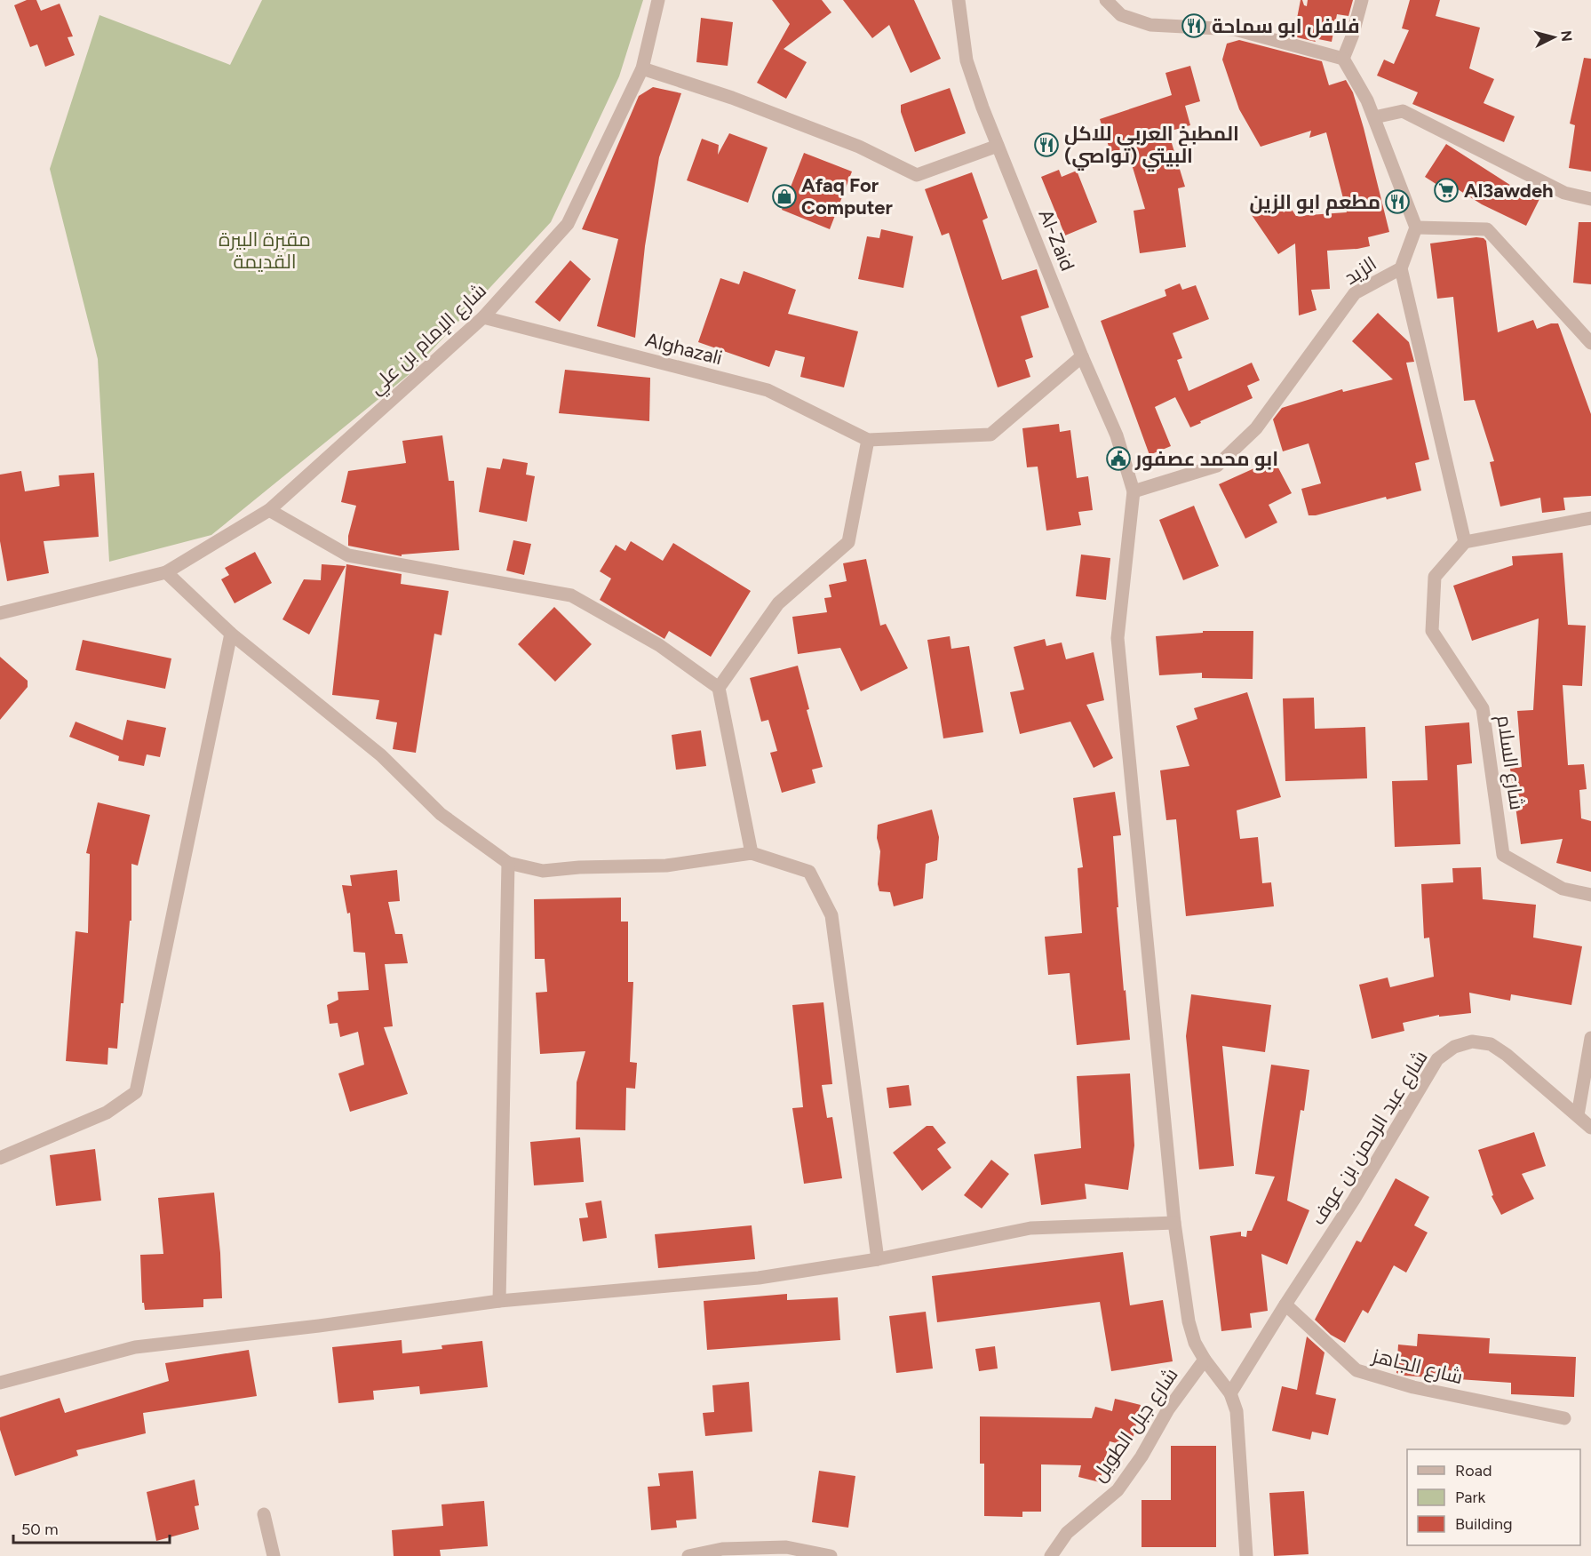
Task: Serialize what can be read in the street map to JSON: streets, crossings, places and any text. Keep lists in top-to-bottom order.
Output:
{
  "streets": {
    "street": [
      "Al-Zaid",
      "الزيد",
      "شارع الإمام بن علي",
      "Alghazali",
      "شارع السلام",
      "شارع عبد الرحمن بن عوف",
      "شارع الجاهز",
      "شارع جبل الطويل"
    ]
  },
  "crossings": [
    ["Al-Zaid", "الزيد"],
    ["شارع الإمام بن علي", "Alghazali"],
    ["شارع عبد الرحمن بن عوف", "شارع الجاهز"]
  ],
  "parks": ["مقبرة البيرة القديمة"],
  "places": {
    "restaurant": ["فلافل ابو سماحة", "المطبخ العربي للاكل البيتي (تواصي)", "مطعم ابو الزين"],
    "supermarket": ["Al3awdeh"],
    "shop": ["Afaq For Computer"],
    "public building": ["ابو محمد عصفور"]
  },
  "legend": ["Road", "Park", "Building"],
  "scale_bar": "50 m",
  "north": "right"
}
